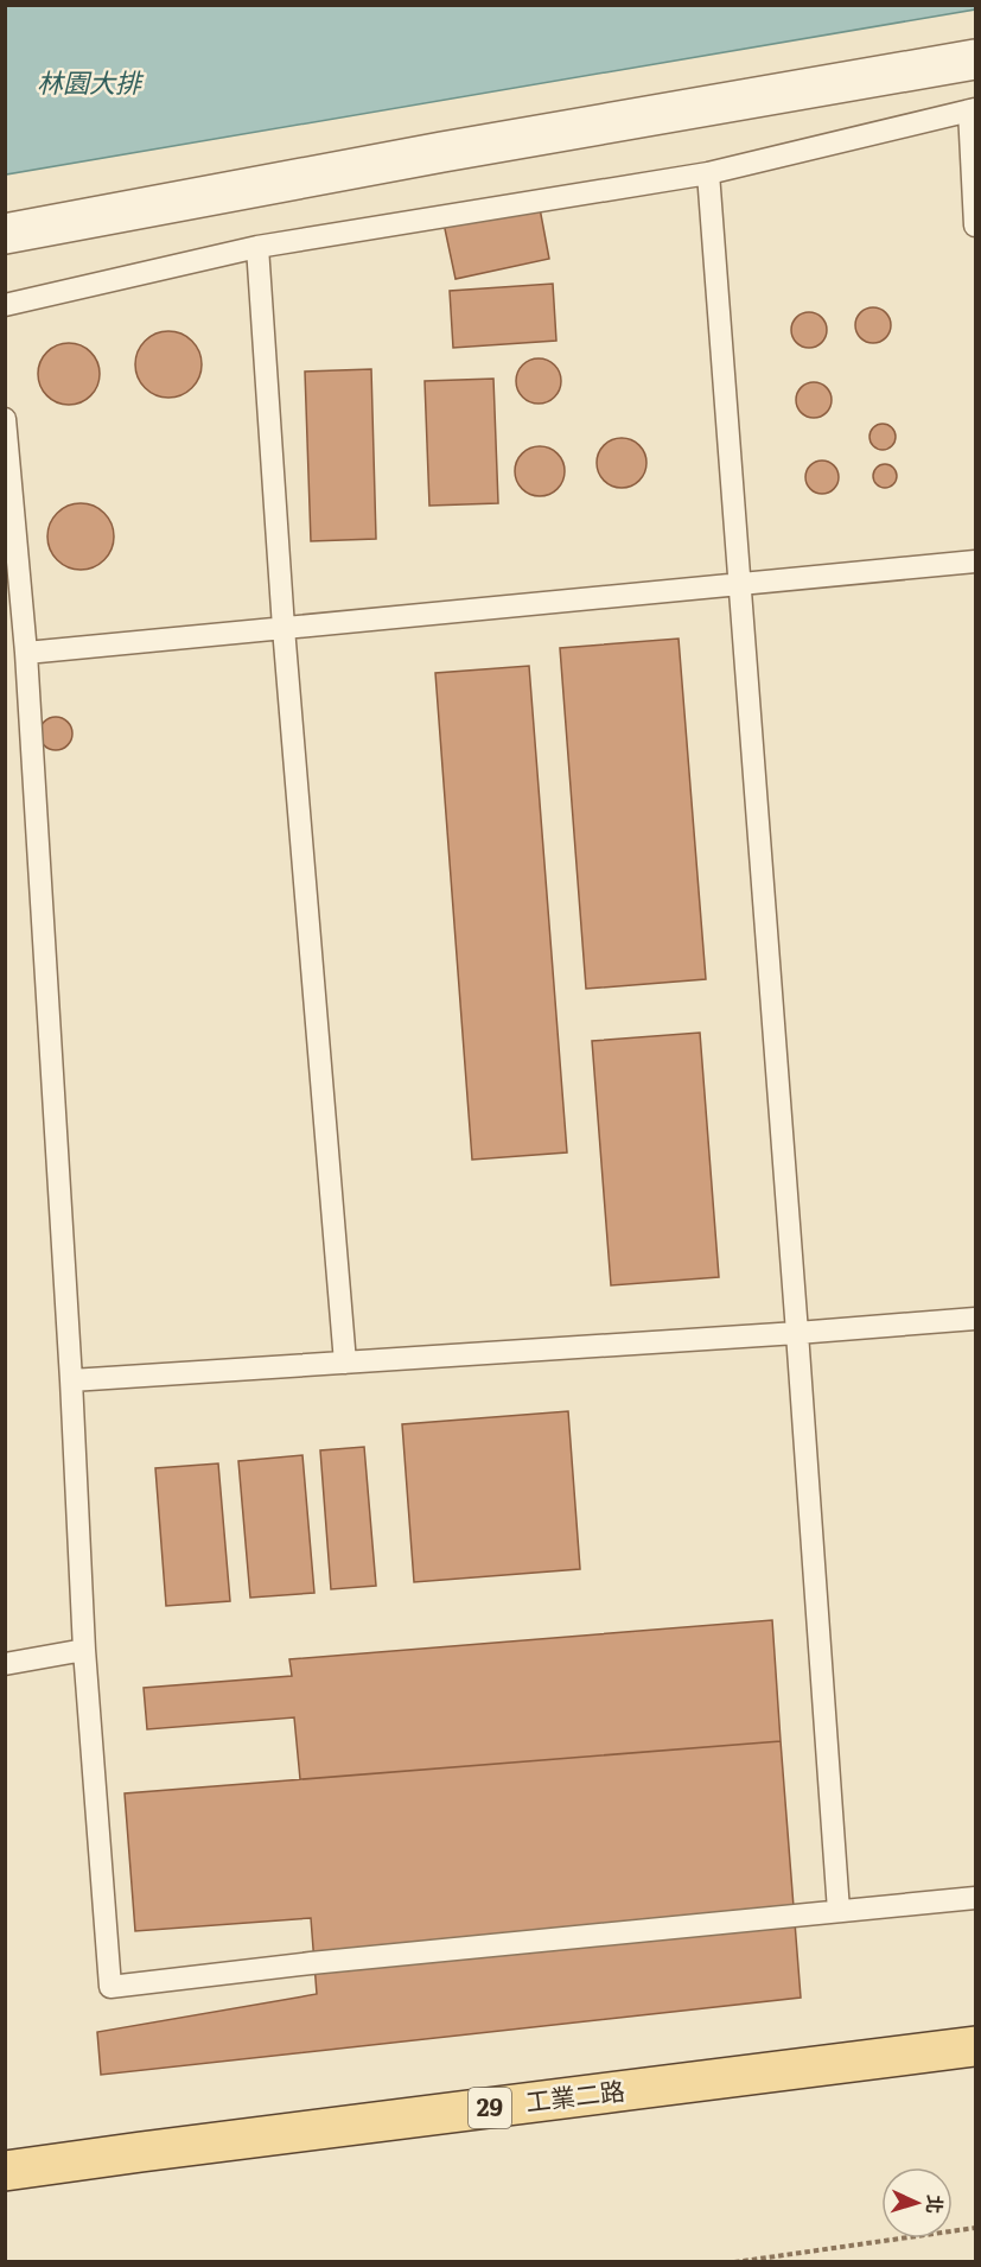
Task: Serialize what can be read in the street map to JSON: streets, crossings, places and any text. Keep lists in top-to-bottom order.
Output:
{
  "streets": {
    "main road": ["工業二路", "29"]
  },
  "water": ["林園大排"],
  "north": "right"
}
